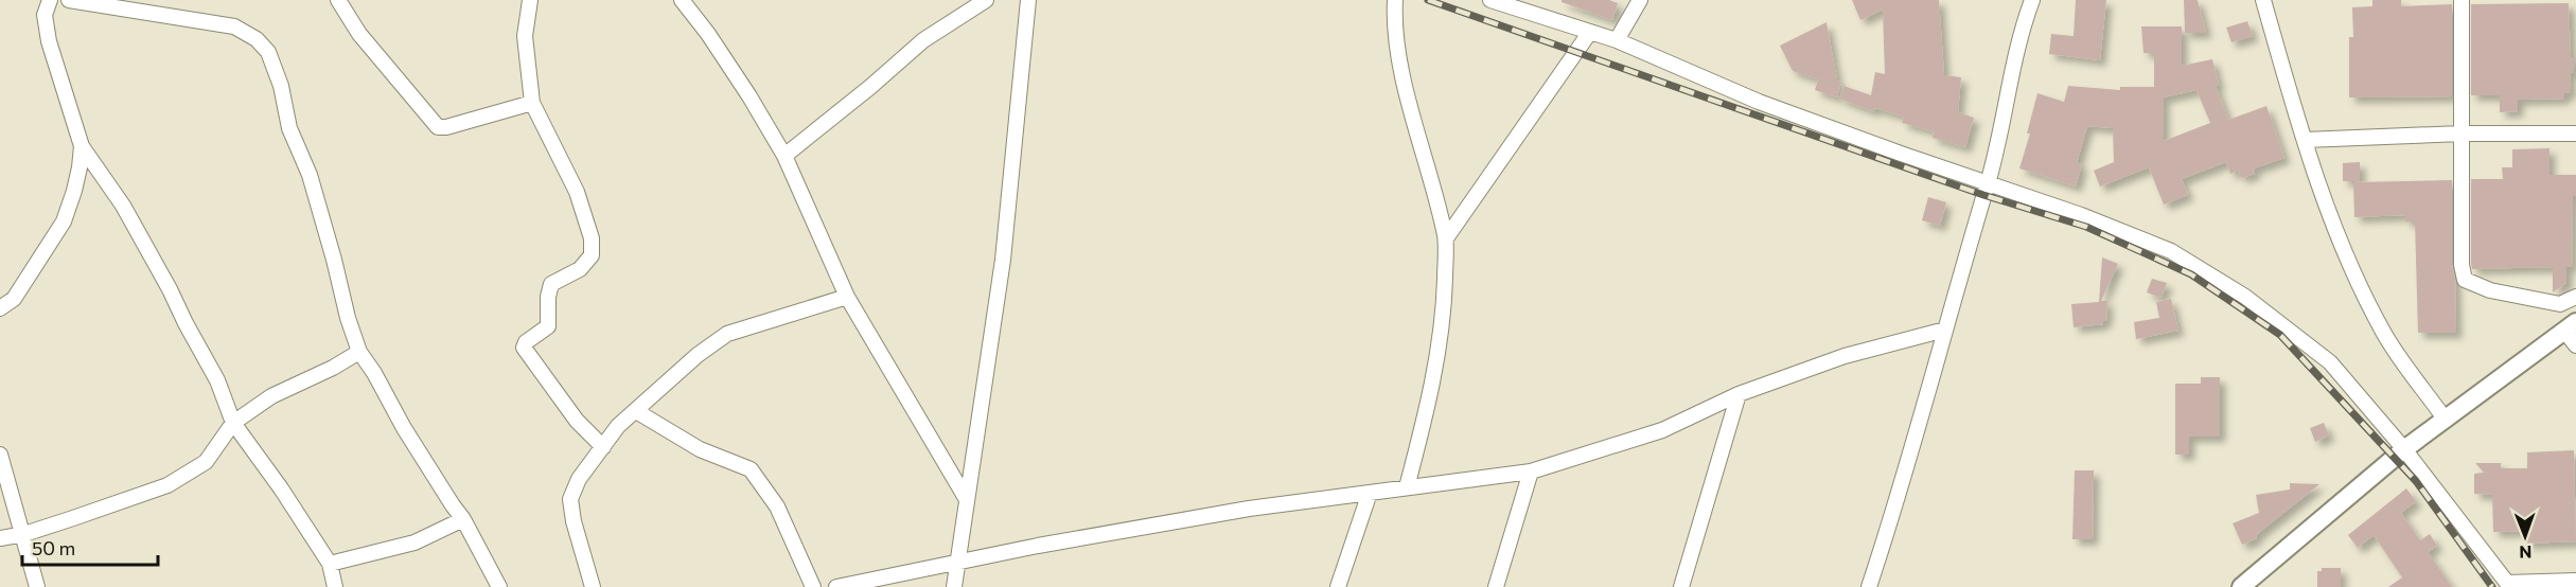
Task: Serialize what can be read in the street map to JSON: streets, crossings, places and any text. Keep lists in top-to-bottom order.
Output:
{
  "scale_bar": "50 m",
  "north": "bottom"
}
